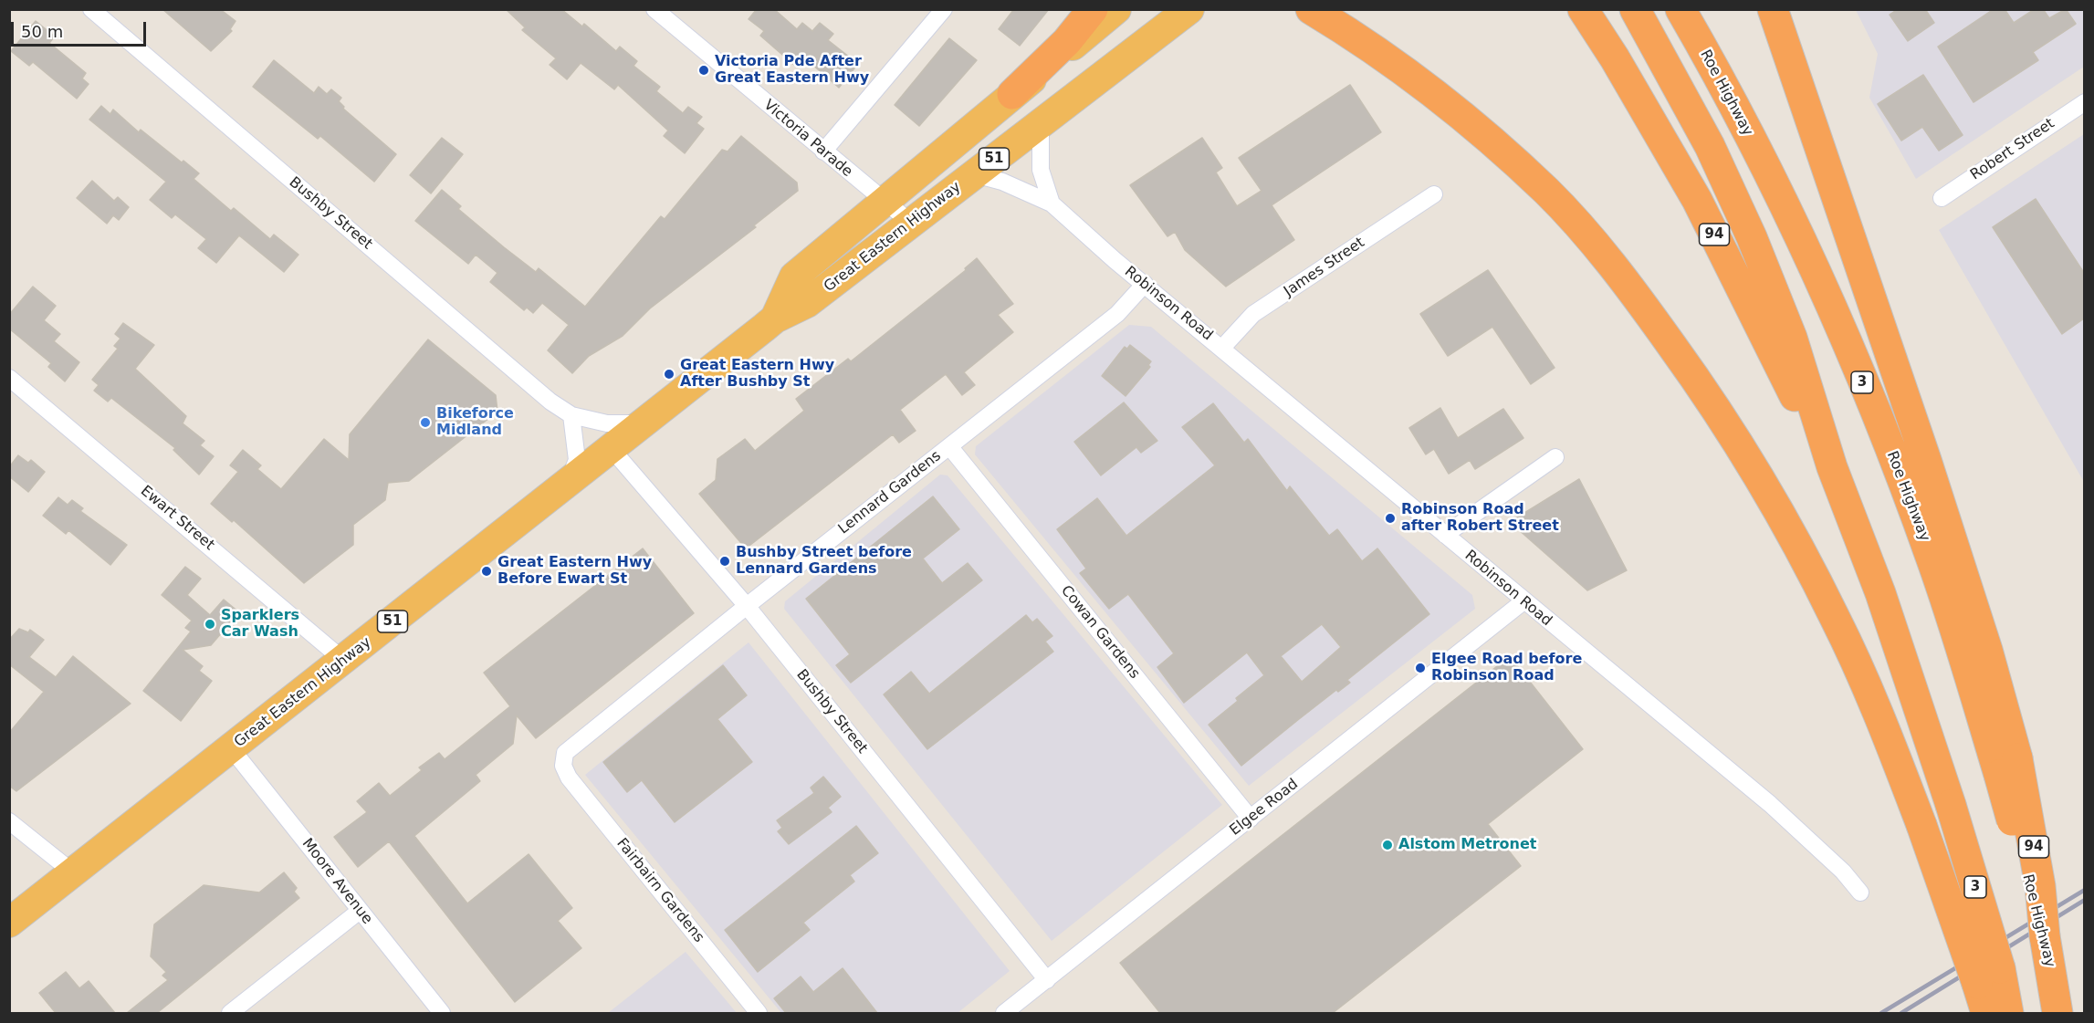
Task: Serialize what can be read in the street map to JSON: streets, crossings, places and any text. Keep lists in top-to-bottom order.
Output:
{
  "streets": {
    "highway": [
      "Roe Highway",
      "51",
      "94",
      "Great Eastern Highway",
      "3"
    ],
    "street": [
      "Victoria Parade",
      "Robert Street",
      "Bushby Street",
      "James Street",
      "Robinson Road",
      "Lennard Gardens",
      "Ewart Street",
      "Cowan Gardens",
      "Elgee Road",
      "Moore Avenue",
      "Fairbairn Gardens"
    ]
  },
  "crossings": [
    ["Victoria Parade", "Great Eastern Highway"],
    ["Bushby Street", "Great Eastern Highway"],
    ["Bushby Street", "Lennard Gardens"],
    ["Bushby Street", "Elgee Road"],
    ["94", "3"],
    ["Great Eastern Highway", "Robinson Road"],
    ["Great Eastern Highway", "Ewart Street"],
    ["Great Eastern Highway", "Moore Avenue"],
    ["James Street", "Robinson Road"],
    ["Robinson Road", "Lennard Gardens"],
    ["Robinson Road", "Elgee Road"],
    ["Lennard Gardens", "Cowan Gardens"],
    ["Lennard Gardens", "Fairbairn Gardens"],
    ["Cowan Gardens", "Elgee Road"]
  ],
  "places": [
    "Victoria Pde After Great Eastern Hwy",
    "Great Eastern Hwy After Bushby St",
    "Bikeforce Midland",
    "Robinson Road after Robert Street",
    "Bushby Street before Lennard Gardens",
    "Great Eastern Hwy Before Ewart St",
    "Sparklers Car Wash",
    "Elgee Road before Robinson Road",
    "Alstom Metronet"
  ],
  "scale_bar": "50 m"
}
